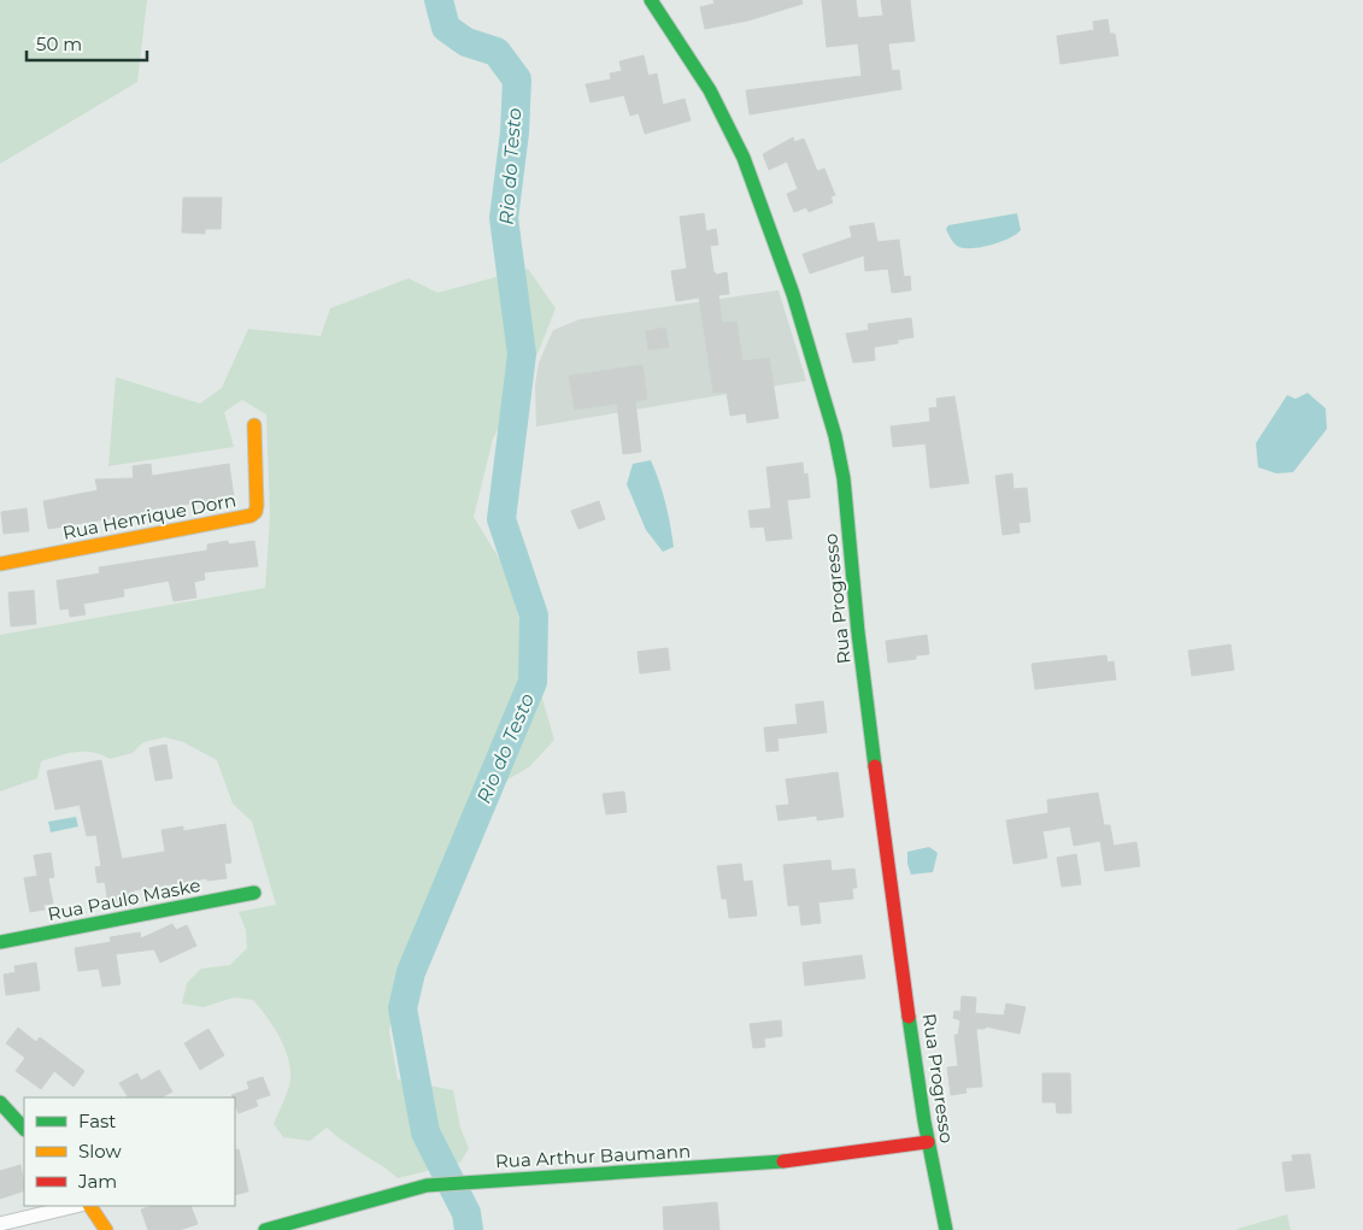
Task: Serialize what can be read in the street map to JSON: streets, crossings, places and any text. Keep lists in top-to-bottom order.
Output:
{
  "streets": {
    "street": [
      "Rua Henrique Dorn",
      "Rua Progresso",
      "Rua Paulo Maske",
      "Rua Arthur Baumann"
    ]
  },
  "crossings": [
    ["Rua Progresso", "Rua Arthur Baumann"]
  ],
  "water": ["Rio do Testo"],
  "legend": ["Fast", "Slow", "Jam"],
  "scale_bar": "50 m"
}
